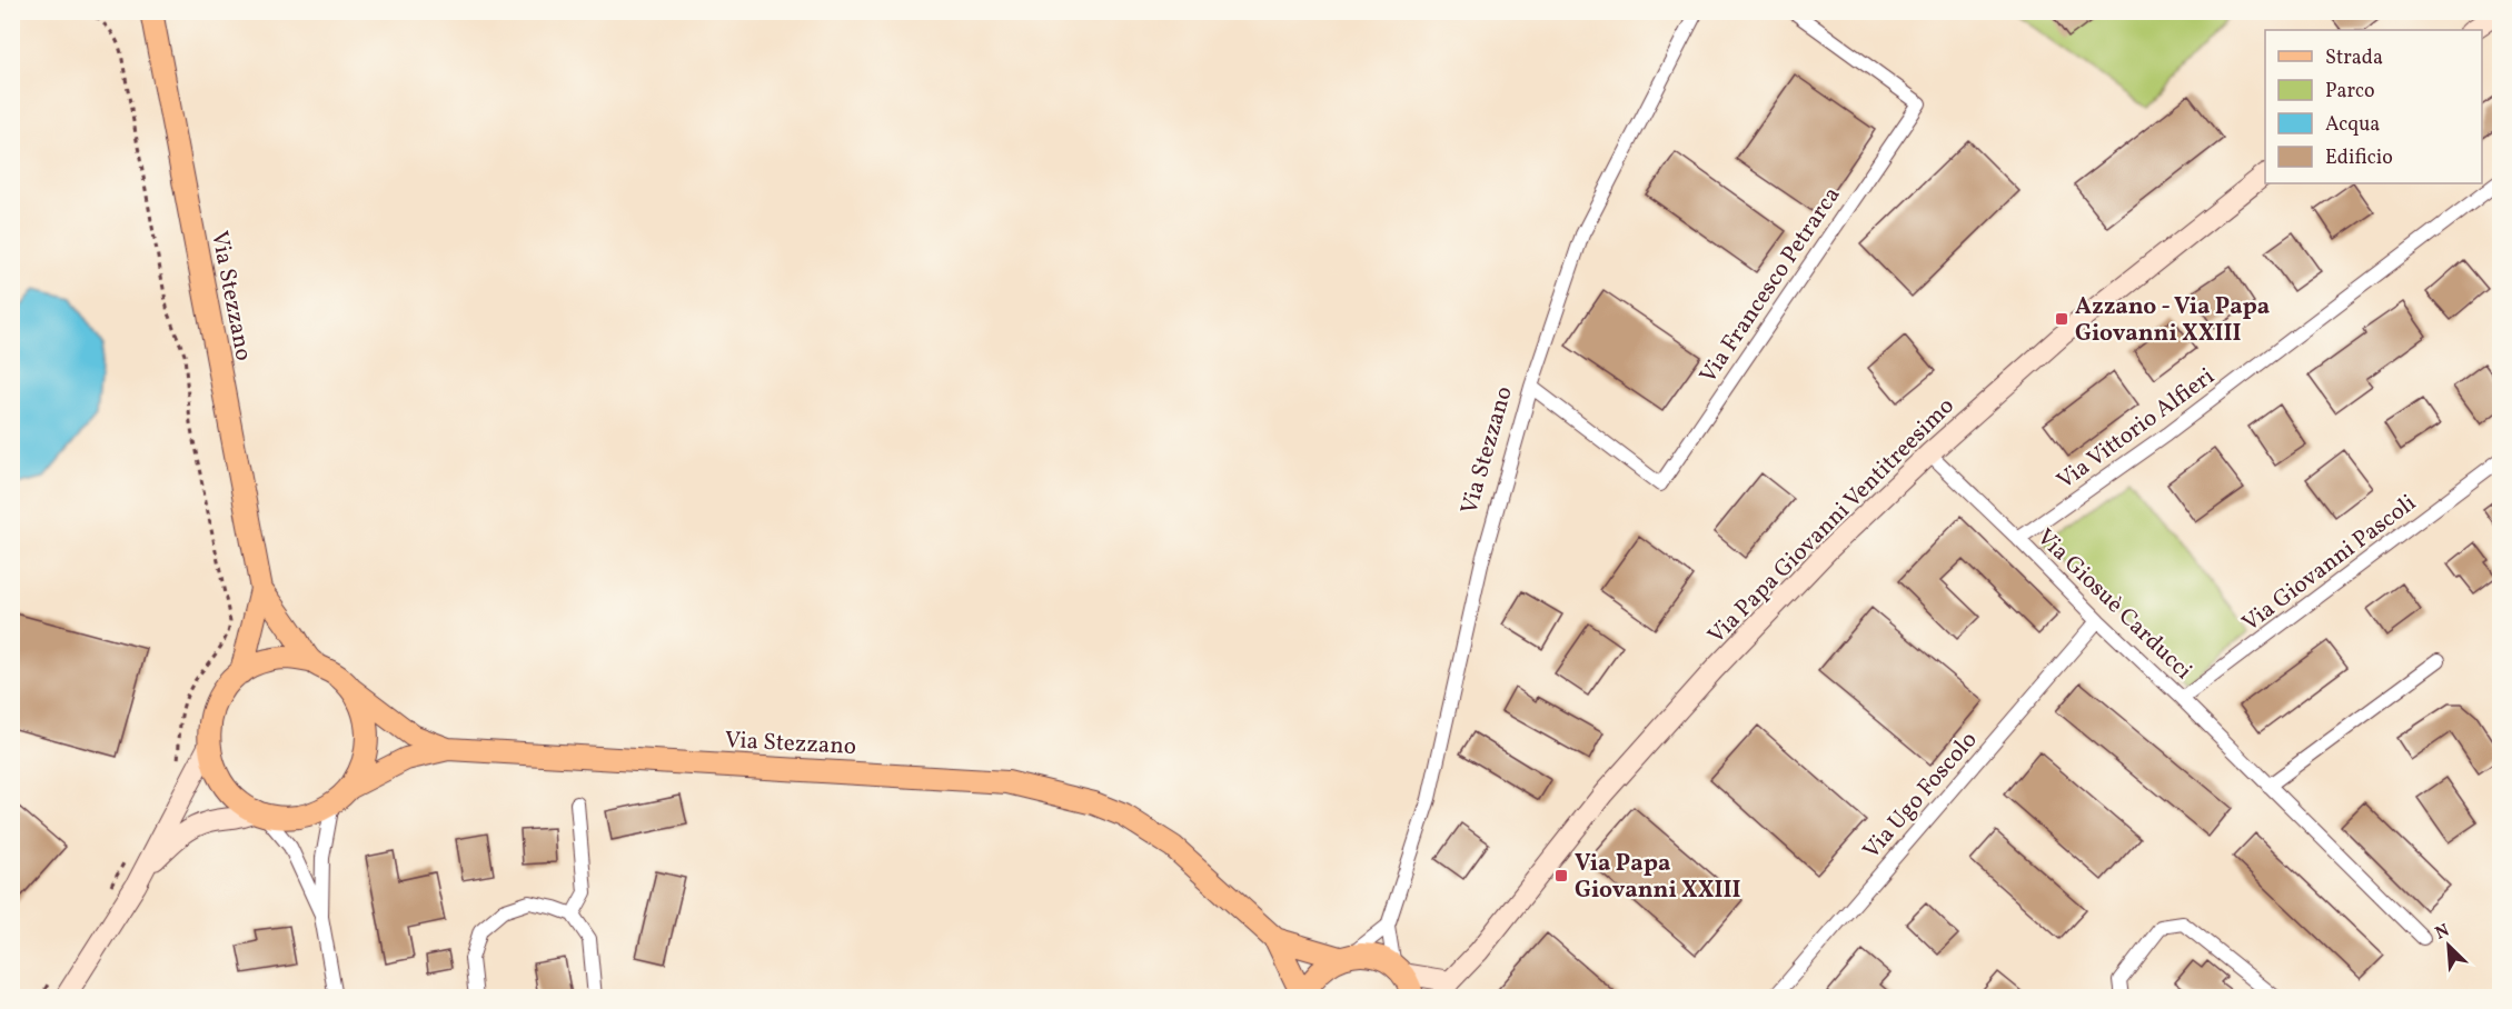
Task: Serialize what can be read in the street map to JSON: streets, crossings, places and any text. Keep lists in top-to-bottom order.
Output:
{
  "streets": {
    "main road": ["Via Stezzano"],
    "street": [
      "Via Francesco Petrarca",
      "Via Vittorio Alfieri",
      "Via Papa Giovanni Ventitreesimo",
      "Via Giovanni Pascoli",
      "Via Giosuè Carducci",
      "Via Ugo Foscolo"
    ]
  },
  "crossings": [
    ["Via Francesco Petrarca", "Via Stezzano"],
    ["Via Stezzano", "Via Papa Giovanni Ventitreesimo"],
    ["Via Vittorio Alfieri", "Via Giosuè Carducci"],
    ["Via Papa Giovanni Ventitreesimo", "Via Giosuè Carducci"],
    ["Via Giovanni Pascoli", "Via Giosuè Carducci"],
    ["Via Giosuè Carducci", "Via Ugo Foscolo"]
  ],
  "places": {
    "transit": ["Azzano - Via Papa Giovanni XXIII", "Via Papa Giovanni XXIII"]
  },
  "legend": [
    "Strada",
    "Parco",
    "Acqua",
    "Edificio"
  ],
  "north": "top left"
}
